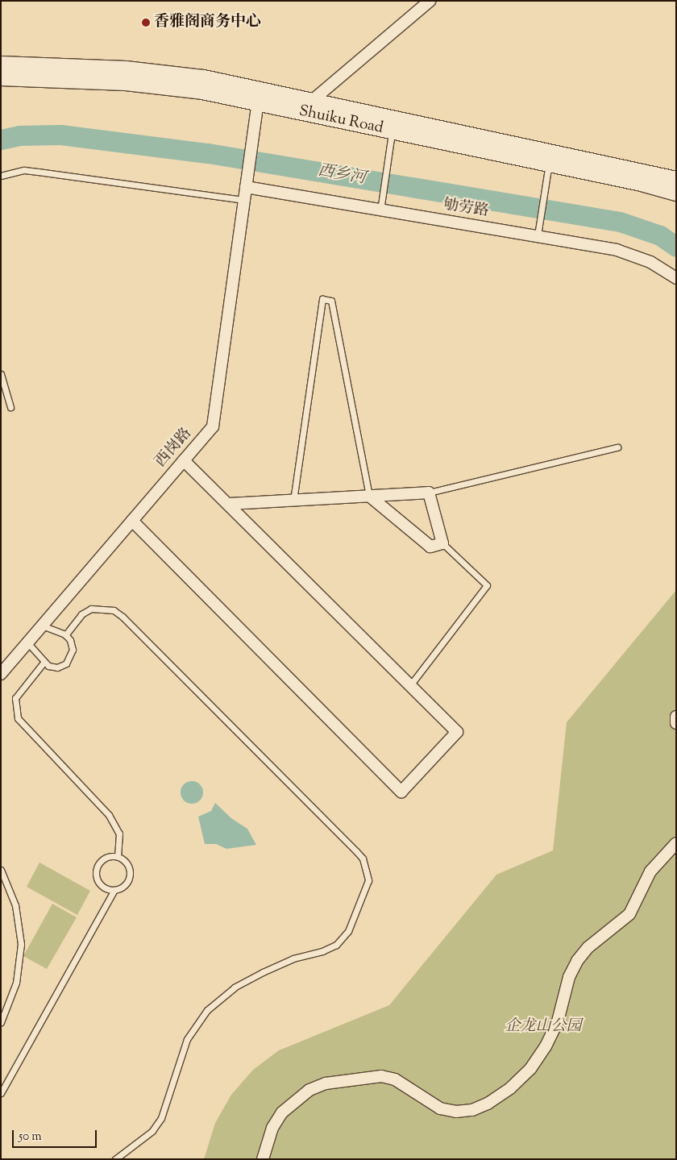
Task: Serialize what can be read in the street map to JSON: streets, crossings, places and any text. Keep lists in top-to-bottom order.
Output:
{
  "streets": {
    "main road": ["Shuiku Road"],
    "street": ["劬劳路", "西岗路"]
  },
  "crossings": [
    ["Shuiku Road", "西岗路"],
    ["劬劳路", "西岗路"]
  ],
  "water": ["西乡河"],
  "parks": ["企龙山公园"],
  "places": ["香雅阁商务中心"],
  "scale_bar": "50 m"
}
